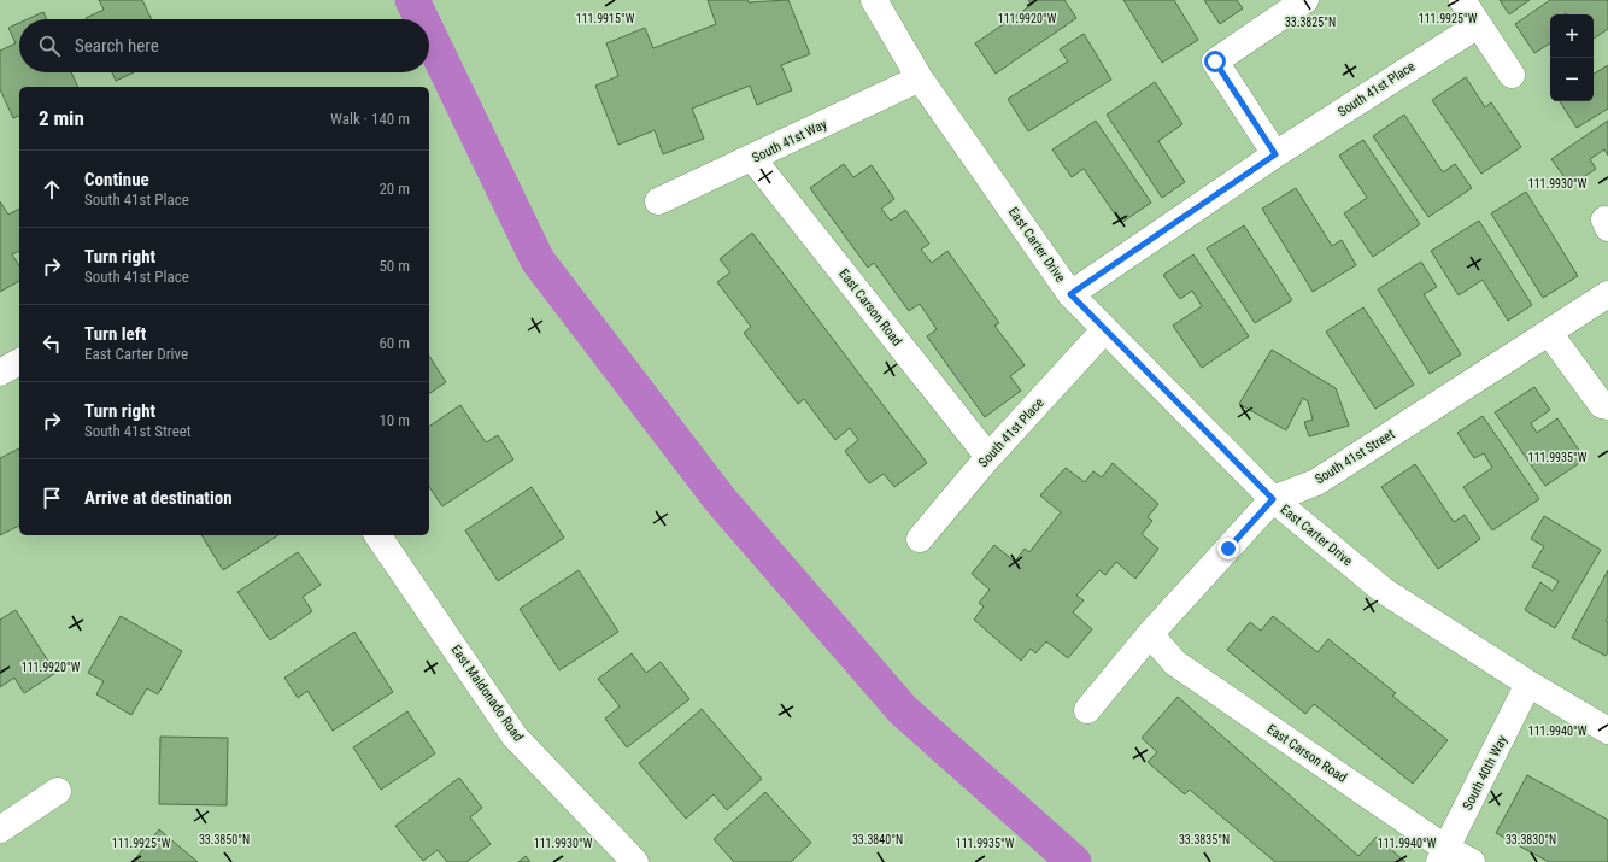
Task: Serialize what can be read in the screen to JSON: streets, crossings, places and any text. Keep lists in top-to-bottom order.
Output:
{
  "streets": {
    "street": [
      "South 41st Place",
      "South 41st Way",
      "East Carter Drive",
      "East Carson Road",
      "South 41st Street",
      "East Maldonado Road",
      "South 40th Way"
    ]
  },
  "crossings": [
    ["South 41st Place", "East Carter Drive"],
    ["South 41st Place", "East Carson Road"],
    ["South 41st Way", "East Carter Drive"],
    ["South 41st Way", "East Carson Road"],
    ["East Carter Drive", "South 41st Street"],
    ["East Carter Drive", "South 40th Way"],
    ["East Carson Road", "South 41st Street"],
    ["East Carson Road", "South 40th Way"]
  ],
  "page": {
    "map_buttons": ["+", "−"],
    "search": "Search here",
    "heading": ["2 min", "Walk · 140 m"],
    "list": [
      ["Continue", "South 41st Place", "20 m"],
      ["Turn right", "South 41st Place", "50 m"],
      ["Turn left", "East Carter Drive", "60 m"],
      ["Turn right", "South 41st Street", "10 m"],
      "Arrive at destination"
    ]
  },
  "coordinates": [
    "111.9915°W",
    "111.9920°W",
    "111.9925°W",
    "33.3825°N",
    "111.9930°W",
    "111.9935°W",
    "111.9940°W",
    "33.3850°N",
    "33.3840°N",
    "33.3835°N",
    "33.3830°N"
  ]
}
